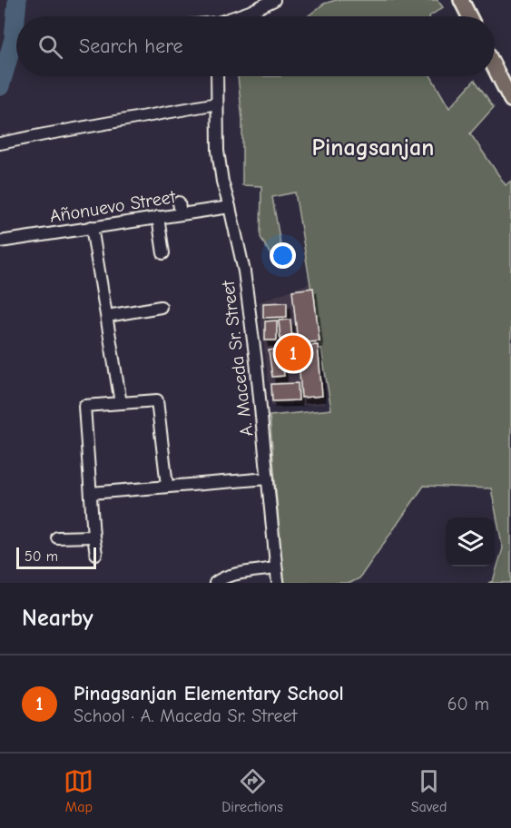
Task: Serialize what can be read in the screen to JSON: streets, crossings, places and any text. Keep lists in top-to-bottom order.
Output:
{
  "streets": {
    "street": ["Añonuevo Street", "A. Maceda Sr. Street"]
  },
  "crossings": [
    ["Añonuevo Street", "A. Maceda Sr. Street"]
  ],
  "districts": ["Pinagsanjan"],
  "scale_bar": "50 m",
  "page": {
    "search": "Search here",
    "pins": "1",
    "scale": "50 m",
    "heading": "Nearby",
    "list": [
      {
        "mark": "1",
        "name": "Pinagsanjan Elementary School",
        "note": "School · A. Maceda Sr. Street",
        "value": "60 m"
      }
    ],
    "nav": ["Map", "Directions", "Saved"]
  }
}
